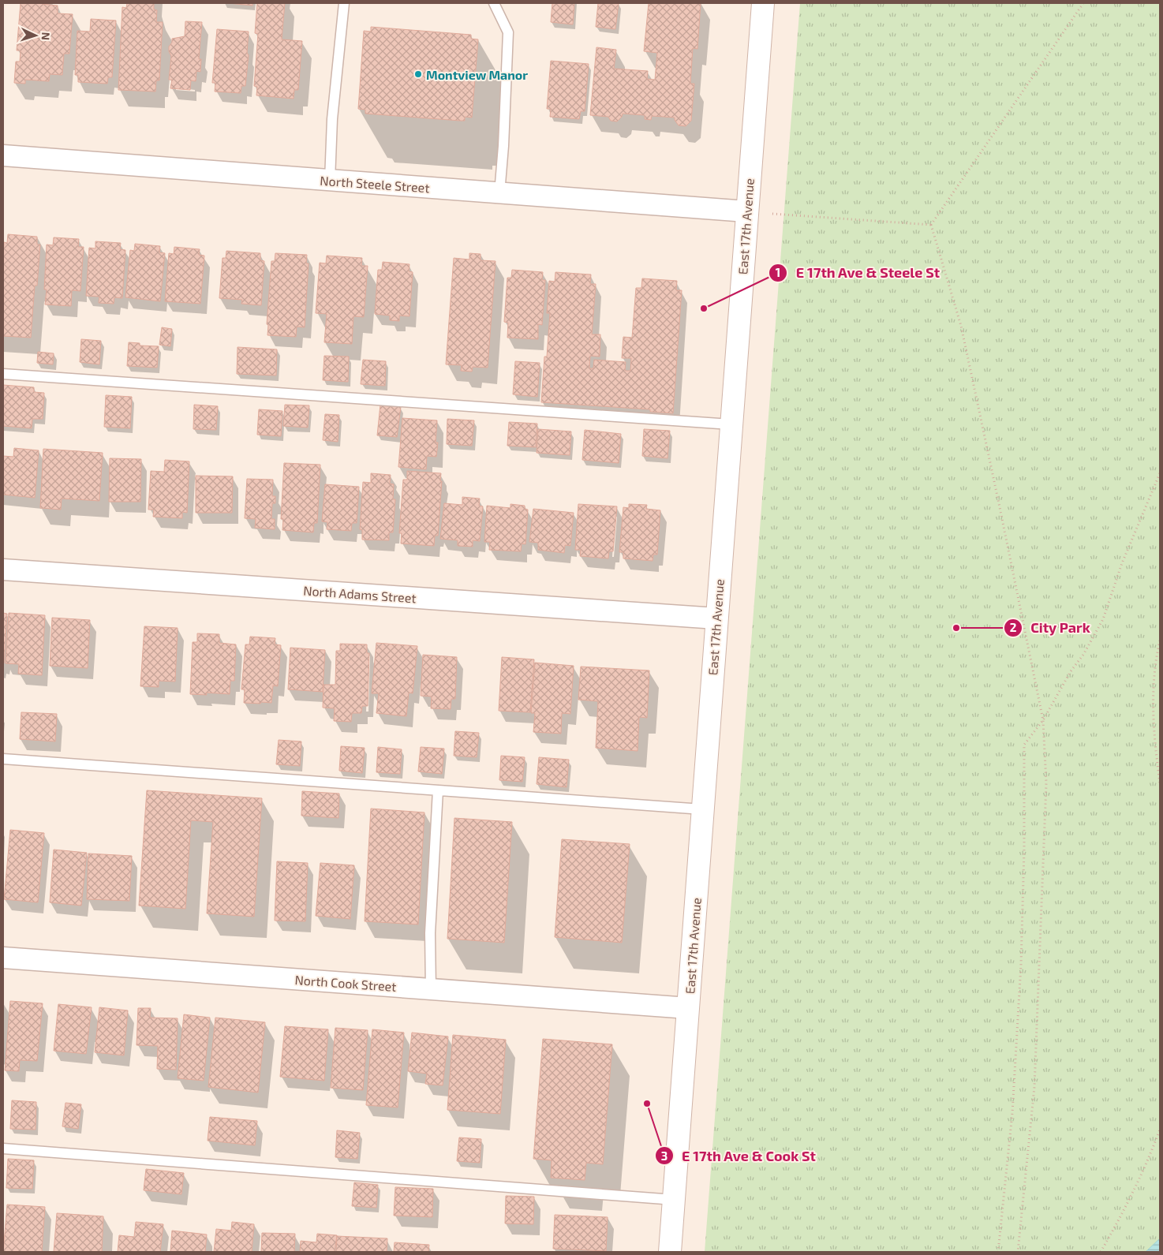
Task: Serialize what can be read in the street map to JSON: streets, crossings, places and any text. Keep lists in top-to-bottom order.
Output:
{
  "streets": {
    "main road": ["East 17th Avenue"],
    "street": ["North Steele Street", "North Adams Street", "North Cook Street"]
  },
  "crossings": [
    ["North Steele Street", "East 17th Avenue"],
    ["East 17th Avenue", "North Adams Street"],
    ["East 17th Avenue", "North Cook Street"]
  ],
  "places": [
    "Montview Manor",
    "E 17th Ave & Steele St",
    "City Park",
    "E 17th Ave & Cook St"
  ],
  "north": "right"
}
